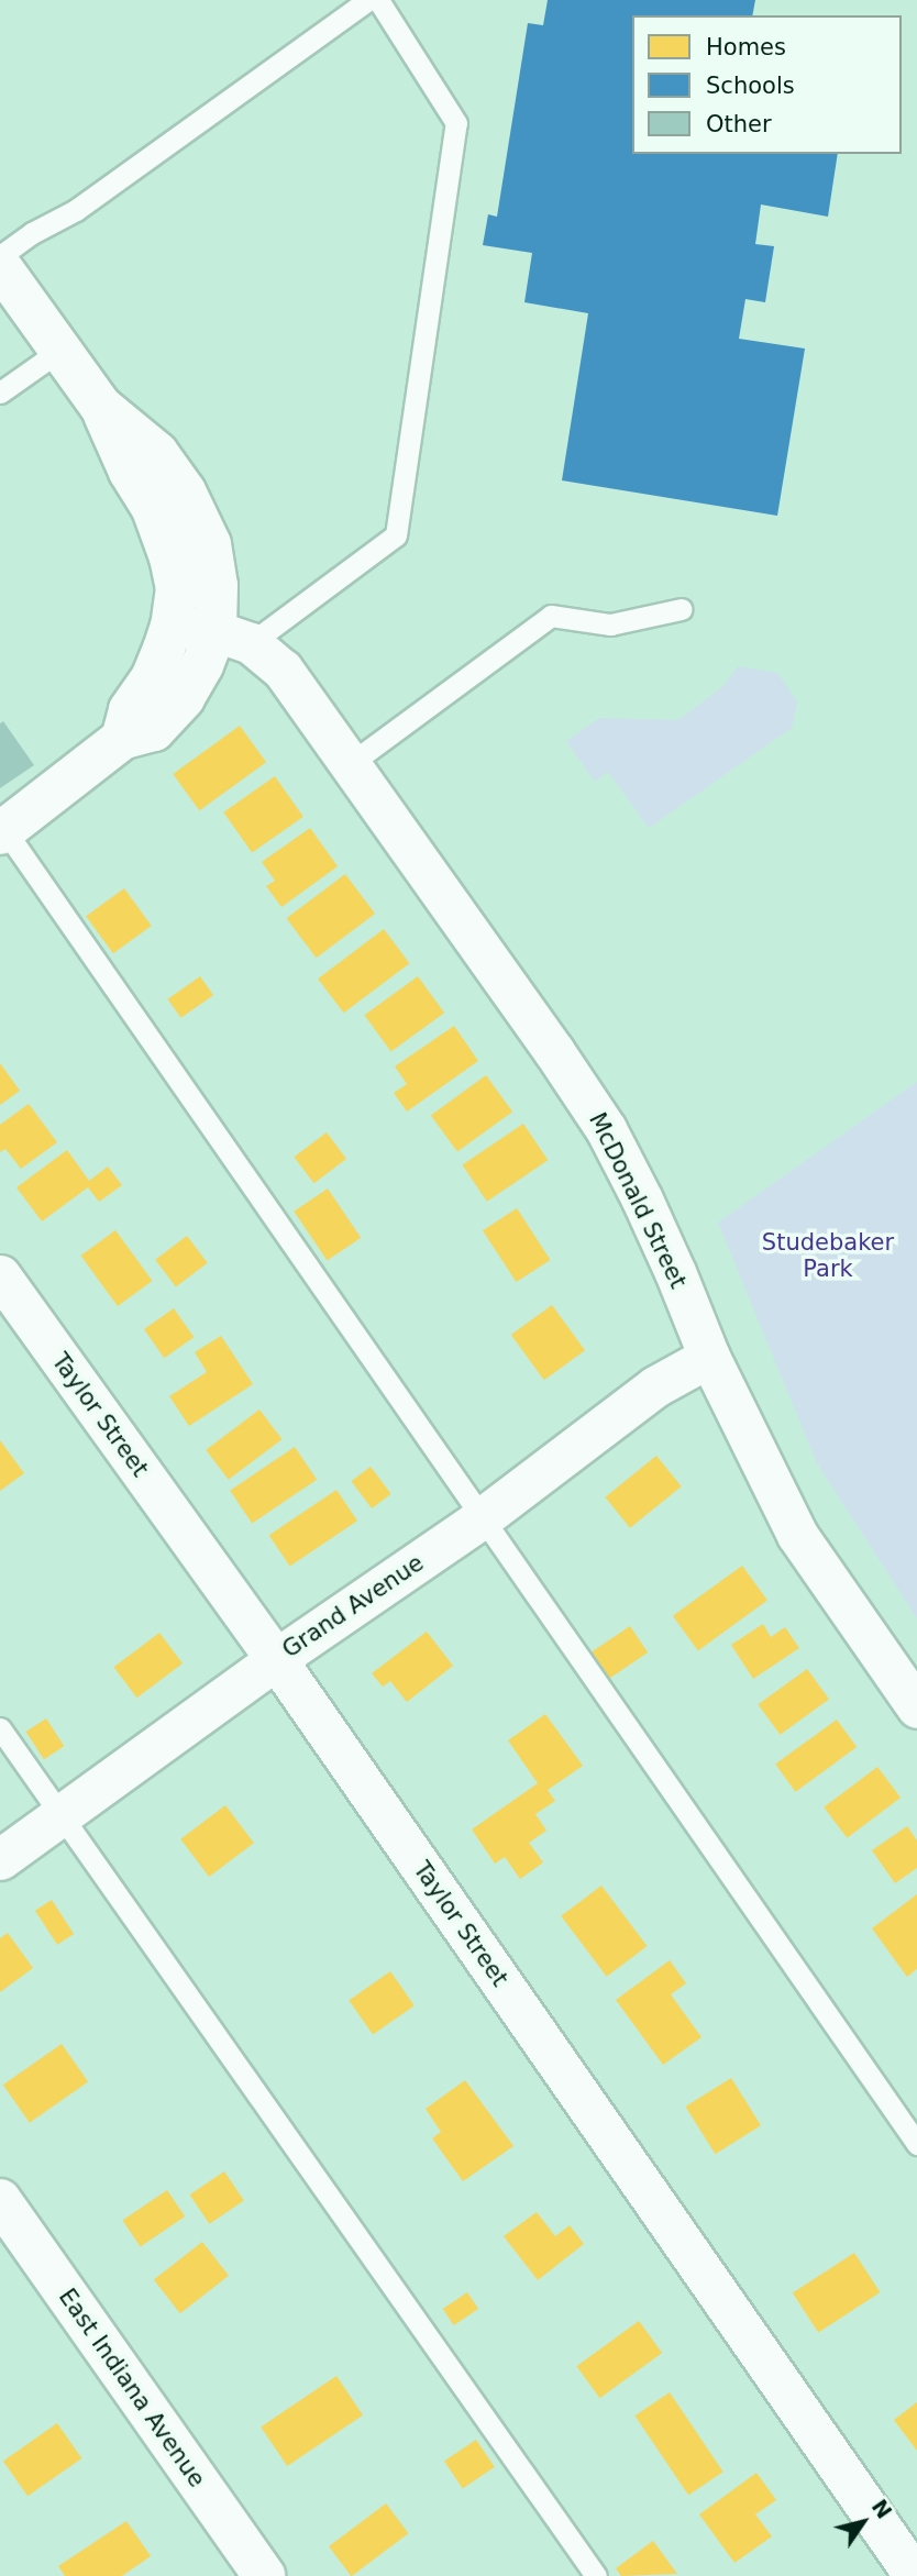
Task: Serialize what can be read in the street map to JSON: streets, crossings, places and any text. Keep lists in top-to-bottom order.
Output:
{
  "streets": {
    "street": [
      "McDonald Street",
      "Taylor Street",
      "Grand Avenue",
      "East Indiana Avenue"
    ]
  },
  "crossings": [
    ["McDonald Street", "Grand Avenue"],
    ["Taylor Street", "Grand Avenue"]
  ],
  "parks": ["Studebaker Park"],
  "legend": ["Homes", "Schools", "Other"],
  "north": "top right"
}
